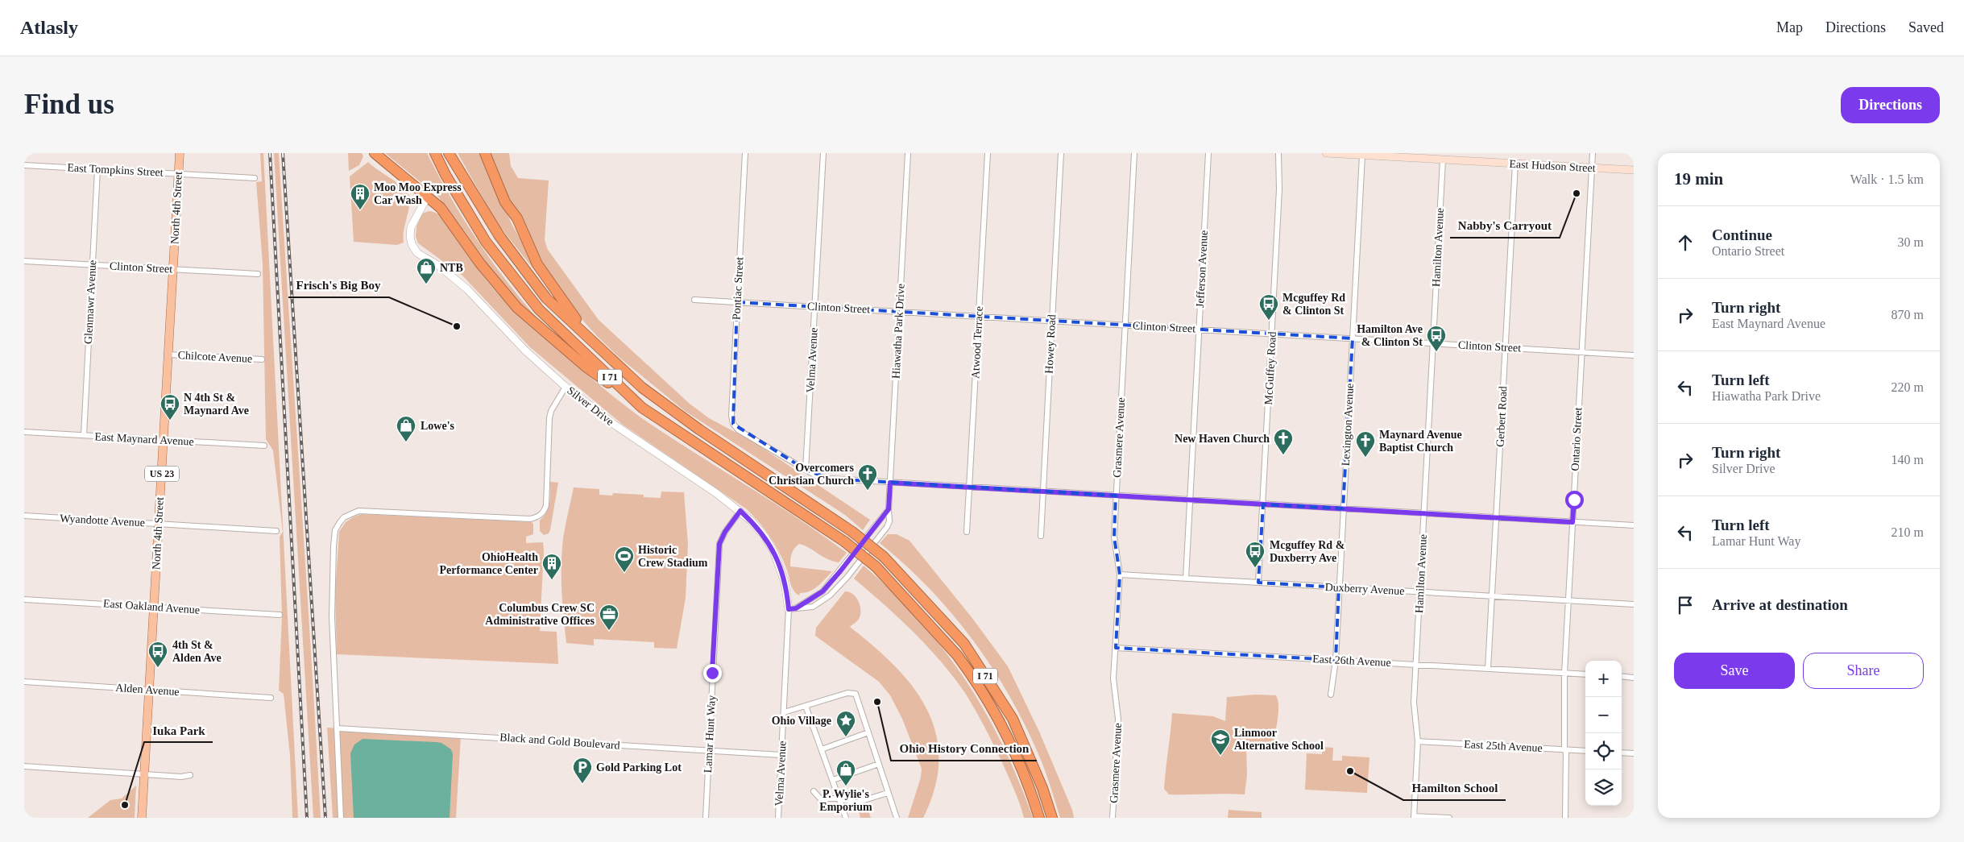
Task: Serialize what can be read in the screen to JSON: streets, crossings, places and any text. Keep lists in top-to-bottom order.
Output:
{
  "streets": {
    "highway": ["I 71"],
    "main road": ["East Hudson Street", "North 4th Street", "US 23"],
    "street": [
      "East Tompkins Street",
      "Hamilton Avenue",
      "Clinton Street",
      "Jefferson Avenue",
      "Pontiac Street",
      "Glenmawr Avenue",
      "Hiawatha Park Drive",
      "Atwood Terrace",
      "Howey Road",
      "Chilcote Avenue",
      "Velma Avenue",
      "McGuffey Road",
      "Silver Drive",
      "Gerbert Road",
      "Lexington Avenue",
      "Grasmere Avenue",
      "East Maynard Avenue",
      "Ontario Street",
      "Wyandotte Avenue",
      "Duxberry Avenue",
      "East Oakland Avenue",
      "East 26th Avenue",
      "Alden Avenue",
      "Lamar Hunt Way",
      "Black and Gold Boulevard",
      "East 25th Avenue"
    ]
  },
  "crossings": [
    ["East Hudson Street", "Hamilton Avenue"],
    ["East Hudson Street", "Gerbert Road"],
    ["East Hudson Street", "Lexington Avenue"],
    ["East Hudson Street", "Ontario Street"],
    ["East Tompkins Street", "North 4th Street"],
    ["East Tompkins Street", "Glenmawr Avenue"],
    ["North 4th Street", "Clinton Street"],
    ["North 4th Street", "Chilcote Avenue"],
    ["North 4th Street", "East Maynard Avenue"],
    ["North 4th Street", "Wyandotte Avenue"],
    ["North 4th Street", "East Oakland Avenue"],
    ["North 4th Street", "Alden Avenue"],
    ["Hamilton Avenue", "Clinton Street"],
    ["Hamilton Avenue", "Duxberry Avenue"],
    ["Hamilton Avenue", "East 26th Avenue"],
    ["Hamilton Avenue", "East 25th Avenue"],
    ["Clinton Street", "Jefferson Avenue"],
    ["Clinton Street", "Pontiac Street"],
    ["Clinton Street", "Glenmawr Avenue"],
    ["Clinton Street", "Hiawatha Park Drive"],
    ["Clinton Street", "Atwood Terrace"],
    ["Clinton Street", "Howey Road"],
    ["Clinton Street", "Velma Avenue"],
    ["Clinton Street", "McGuffey Road"],
    ["Clinton Street", "Gerbert Road"],
    ["Clinton Street", "Lexington Avenue"],
    ["Clinton Street", "Grasmere Avenue"],
    ["Clinton Street", "Ontario Street"],
    ["Jefferson Avenue", "Duxberry Avenue"],
    ["Pontiac Street", "Velma Avenue"],
    ["Glenmawr Avenue", "East Maynard Avenue"],
    ["Hiawatha Park Drive", "Velma Avenue"],
    ["Hiawatha Park Drive", "Silver Drive"],
    ["Velma Avenue", "Silver Drive"],
    ["Velma Avenue", "Black and Gold Boulevard"],
    ["McGuffey Road", "Duxberry Avenue"],
    ["Silver Drive", "Lamar Hunt Way"],
    ["Gerbert Road", "Duxberry Avenue"],
    ["Gerbert Road", "East 26th Avenue"],
    ["Lexington Avenue", "Duxberry Avenue"],
    ["Lexington Avenue", "East 26th Avenue"],
    ["Grasmere Avenue", "Duxberry Avenue"],
    ["Grasmere Avenue", "East 26th Avenue"],
    ["Ontario Street", "Duxberry Avenue"],
    ["Ontario Street", "East 26th Avenue"],
    ["Ontario Street", "East 25th Avenue"],
    ["Lamar Hunt Way", "Black and Gold Boulevard"]
  ],
  "places": {
    "other": [
      "Nabby's Carryout",
      "Frisch's Big Boy",
      "Ohio History Connection",
      "Hamilton School",
      "Iuka Park"
    ],
    "building": ["Moo Moo Express Car Wash", "OhioHealth Performance Center"],
    "shop": ["NTB", "Lowe's", "P. Wylie's Emporium"],
    "bus stop": [
      "Mcguffey Rd & Clinton St",
      "Hamilton Ave & Clinton St",
      "N 4th St & Maynard Ave",
      "Mcguffey Rd & Duxberry Ave",
      "4th St & Alden Ave"
    ],
    "church": ["New Haven Church", "Maynard Avenue Baptist Church", "Overcomers Christian Church"],
    "sports": ["Historic Crew Stadium"],
    "office": ["Columbus Crew SC Administrative Offices"],
    "place": ["Ohio Village"],
    "school or university": ["Linmoor Alternative School"],
    "parking": ["Gold Parking Lot"]
  },
  "page": {
    "header": "Atlasly",
    "nav": ["Map", "Directions", "Saved"],
    "buttons": [
      "Directions",
      ["Save", "Share"]
    ],
    "title": "Find us",
    "heading": ["19 min", "Walk · 1.5 km"],
    "list": [
      ["Continue", "Ontario Street", "30 m"],
      ["Turn right", "East Maynard Avenue", "870 m"],
      ["Turn left", "Hiawatha Park Drive", "220 m"],
      ["Turn right", "Silver Drive", "140 m"],
      ["Turn left", "Lamar Hunt Way", "210 m"],
      "Arrive at destination"
    ],
    "map_buttons": ["+", "−"]
  }
}
